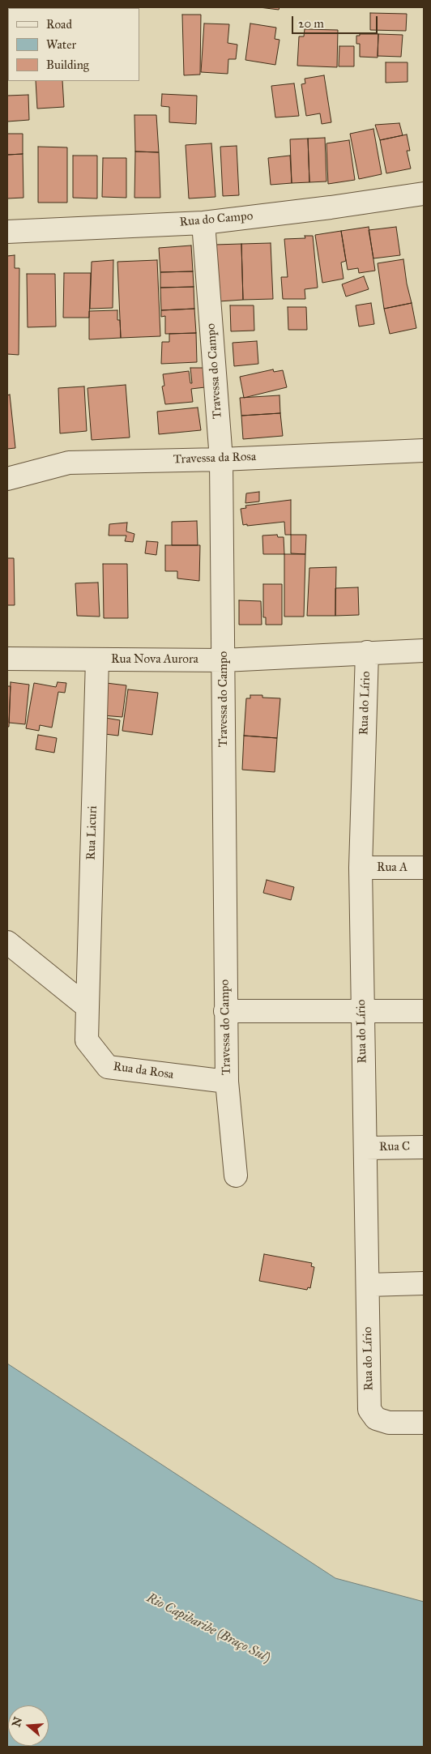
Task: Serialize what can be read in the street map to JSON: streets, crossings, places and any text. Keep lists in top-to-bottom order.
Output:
{
  "streets": {
    "street": [
      "Rua do Campo",
      "Travessa do Campo",
      "Travessa da Rosa",
      "Rua Nova Aurora",
      "Rua do Lírio",
      "Rua Licuri",
      "Rua A",
      "Rua da Rosa",
      "Rua C"
    ]
  },
  "crossings": [
    ["Rua do Campo", "Travessa do Campo"],
    ["Travessa do Campo", "Travessa da Rosa"],
    ["Travessa do Campo", "Rua Nova Aurora"],
    ["Travessa do Campo", "Rua da Rosa"],
    ["Rua Nova Aurora", "Rua do Lírio"],
    ["Rua Nova Aurora", "Rua Licuri"],
    ["Rua do Lírio", "Rua A"],
    ["Rua do Lírio", "Rua C"],
    ["Rua Licuri", "Rua da Rosa"]
  ],
  "water": ["Rio Capibaribe (Braço Sul)"],
  "legend": ["Road", "Water", "Building"],
  "scale_bar": "20 m",
  "north": "left"
}
